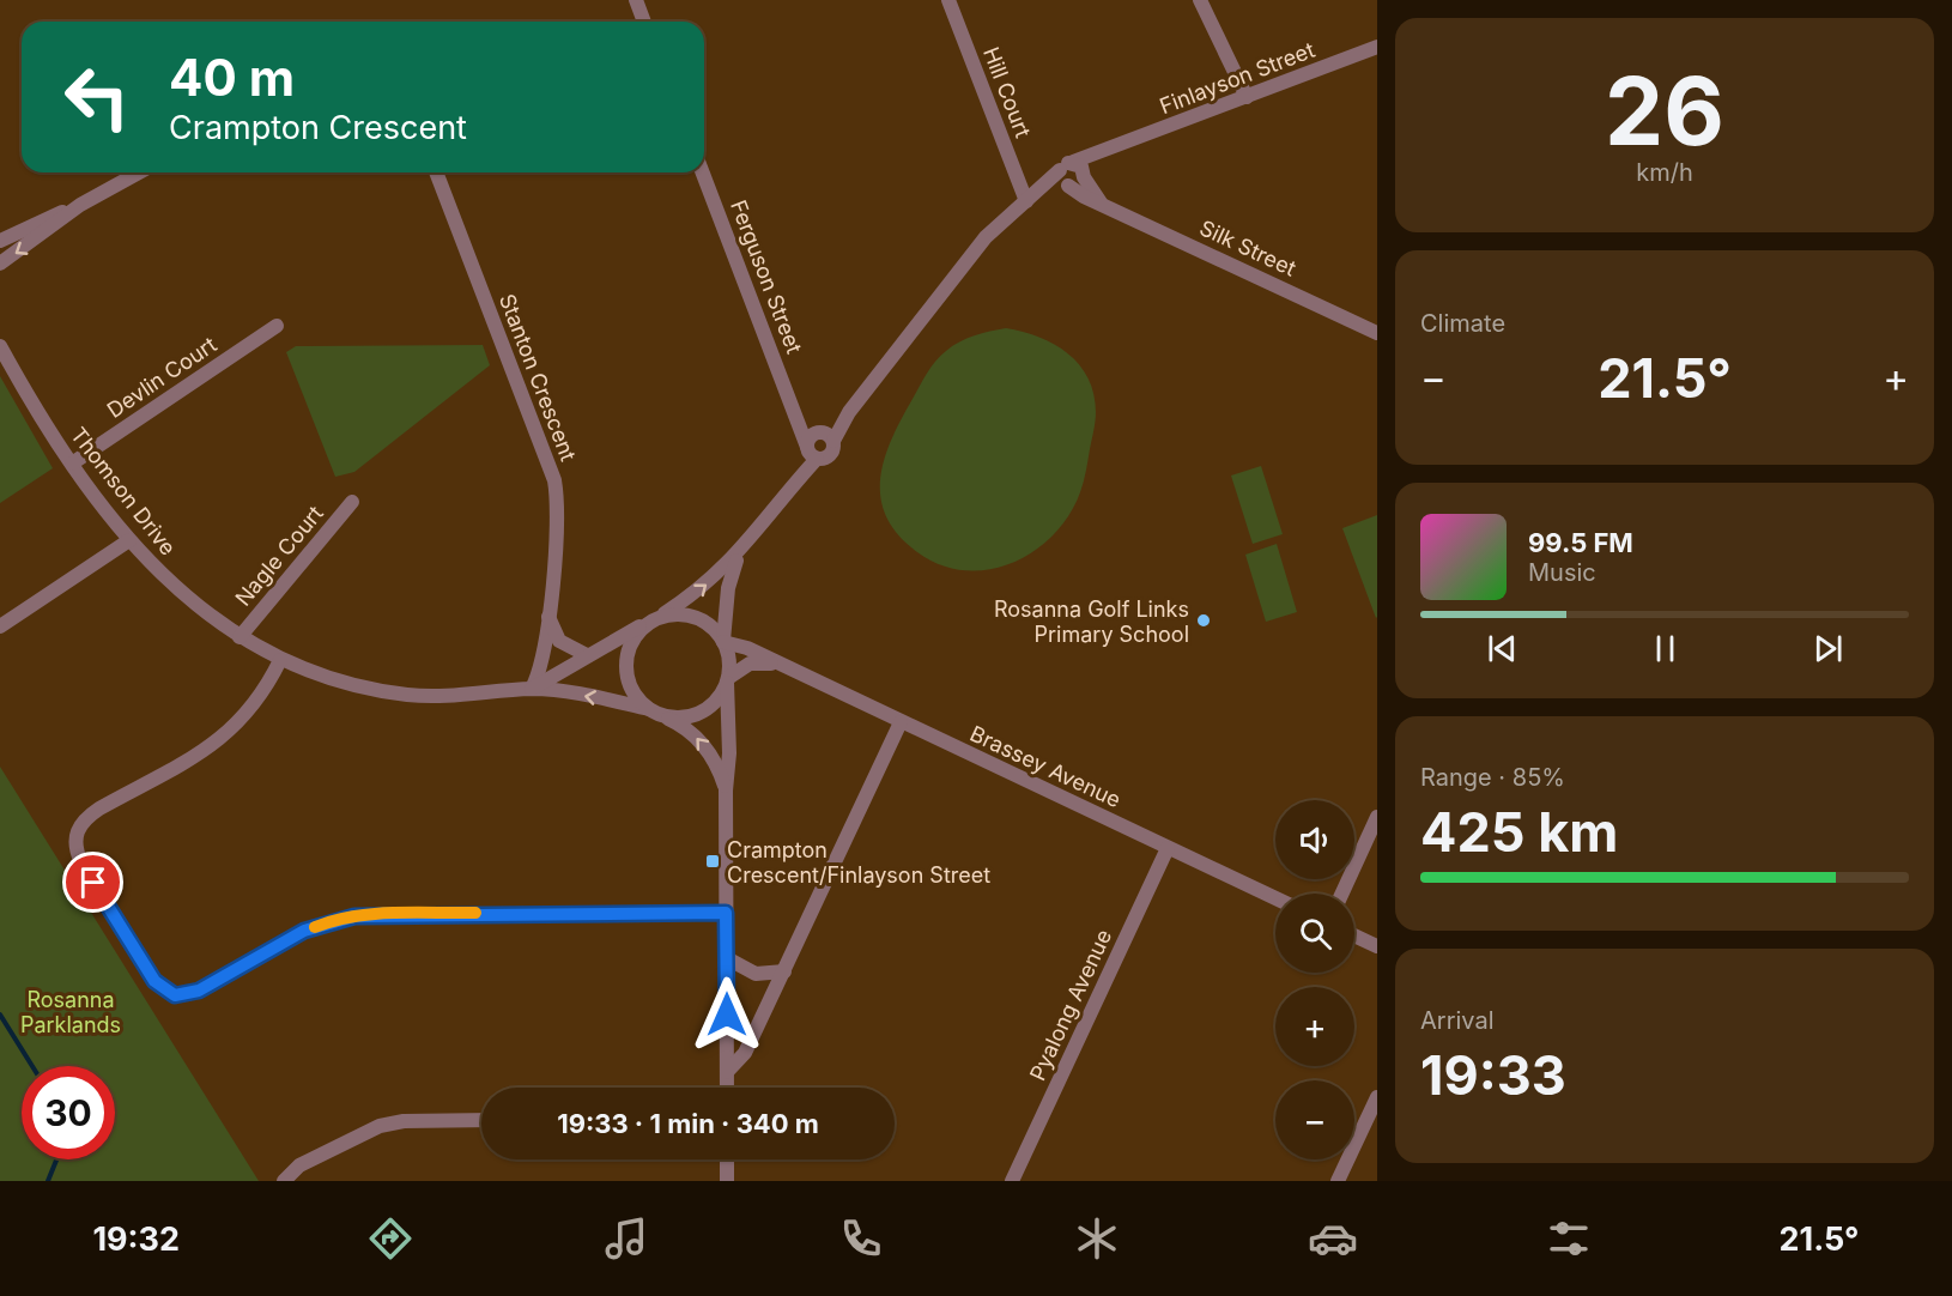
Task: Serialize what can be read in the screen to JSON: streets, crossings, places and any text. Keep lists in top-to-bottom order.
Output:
{
  "streets": {
    "street": [
      "Finlayson Street",
      "Hill Court",
      "Silk Street",
      "Ferguson Street",
      "Devlin Court",
      "Stanton Crescent",
      "Thomson Drive",
      "Nagle Court",
      "Brassey Avenue",
      "Pyalong Avenue"
    ]
  },
  "crossings": [
    ["Finlayson Street", "Hill Court"],
    ["Finlayson Street", "Silk Street"],
    ["Finlayson Street", "Ferguson Street"],
    ["Devlin Court", "Thomson Drive"],
    ["Stanton Crescent", "Thomson Drive"],
    ["Thomson Drive", "Nagle Court"],
    ["Thomson Drive", "Brassey Avenue"],
    ["Brassey Avenue", "Pyalong Avenue"]
  ],
  "parks": ["Rosanna Parklands"],
  "places": {
    "other": ["Rosanna Golf Links Primary School"],
    "transit": ["Crampton Crescent/Finlayson Street"]
  },
  "page": {
    "tile": [
      ["26", "km/h"],
      "Climate",
      ["Range · 85%", "425 km"],
      ["Arrival", "19:33"]
    ],
    "turn": ["40 m", "Crampton Crescent"],
    "heat": ["−", "21.5°", "+"],
    "song": ["99.5 FM", "Music"],
    "map_buttons": ["+", "−"],
    "limit": "30",
    "trip": "19:33 · 1 min · 340 m",
    "tabs": ["19:32", "21.5°"]
  }
}
